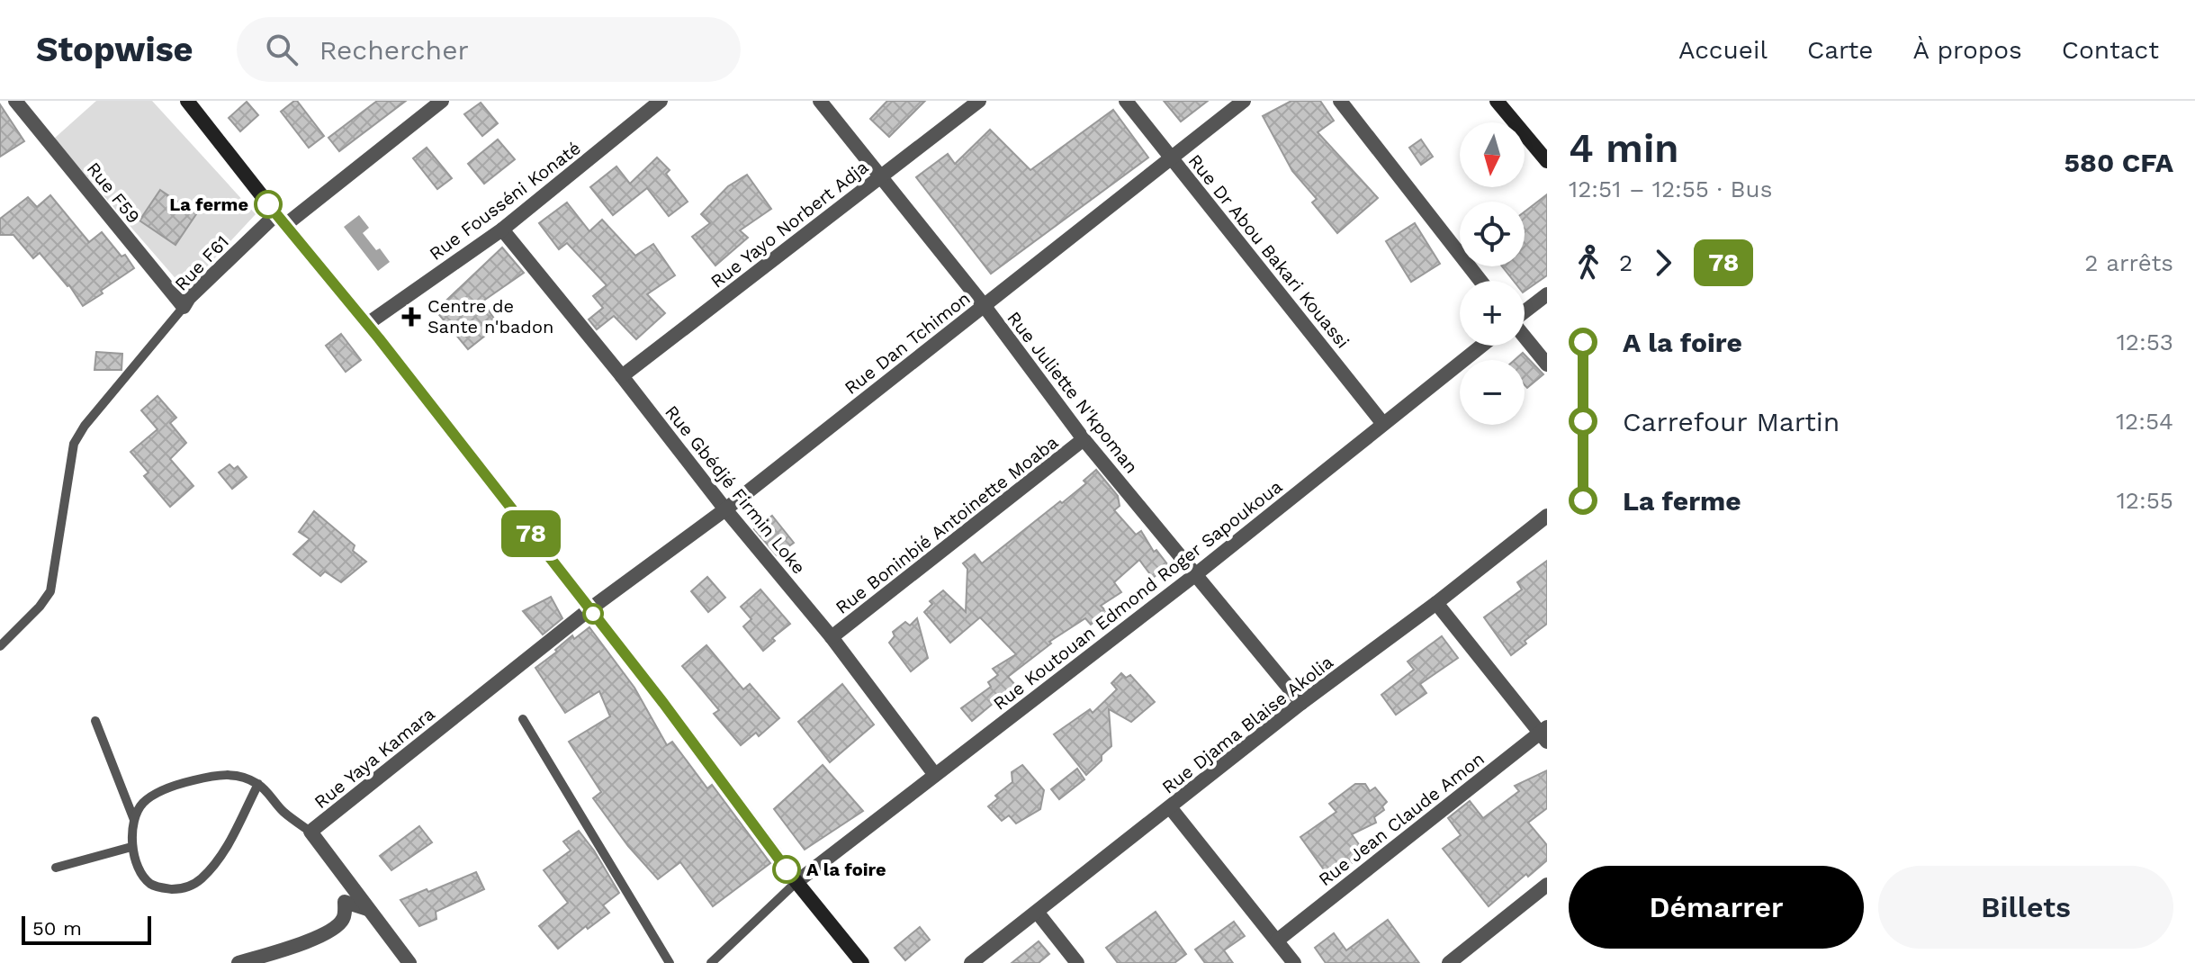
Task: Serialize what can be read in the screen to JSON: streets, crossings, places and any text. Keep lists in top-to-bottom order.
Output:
{
  "streets": {
    "street": [
      "Rue F59",
      "Rue Fousséni Konaté",
      "Rue Yayo Norbert Adja",
      "Rue Dr Abou Bakari Kouassi",
      "Rue F61",
      "Rue Dan Tchimon",
      "Rue Juliette N'kpoman",
      "Rue Gbédjé Firmin Loke",
      "Rue Boninbié Antoinette Moaba",
      "Rue Koutouan Edmond Roger Sapoukoua",
      "Rue Djama Blaise Akolia",
      "Rue Yaya Kamara",
      "Rue Jean Claude Amon"
    ]
  },
  "crossings": [
    ["Rue F59", "Rue F61"],
    ["Rue Fousséni Konaté", "Rue Gbédjé Firmin Loke"],
    ["Rue Yayo Norbert Adja", "Rue Juliette N'kpoman"],
    ["Rue Yayo Norbert Adja", "Rue Gbédjé Firmin Loke"],
    ["Rue Dr Abou Bakari Kouassi", "Rue Dan Tchimon"],
    ["Rue Dr Abou Bakari Kouassi", "Rue Koutouan Edmond Roger Sapoukoua"],
    ["Rue Dan Tchimon", "Rue Juliette N'kpoman"],
    ["Rue Dan Tchimon", "Rue Gbédjé Firmin Loke"],
    ["Rue Dan Tchimon", "Rue Yaya Kamara"],
    ["Rue Juliette N'kpoman", "Rue Boninbié Antoinette Moaba"],
    ["Rue Juliette N'kpoman", "Rue Koutouan Edmond Roger Sapoukoua"],
    ["Rue Juliette N'kpoman", "Rue Djama Blaise Akolia"],
    ["Rue Gbédjé Firmin Loke", "Rue Boninbié Antoinette Moaba"],
    ["Rue Gbédjé Firmin Loke", "Rue Koutouan Edmond Roger Sapoukoua"]
  ],
  "places": {
    "other": ["La ferme", "A la foire"],
    "health": ["Centre de Sante n'badon"]
  },
  "lines": ["bus line 78"],
  "scale_bar": "50 m",
  "north": "bottom",
  "page": {
    "header": "Stopwise",
    "search": "Rechercher",
    "nav": [
      "Accueil",
      "Carte",
      "À propos",
      "Contact"
    ],
    "on_map": "78",
    "heading": ["4 min", "12:51 – 12:55 · Bus", "580 CFA"],
    "map_buttons": ["+", "−"],
    "legs": ["2", "78", "2 arrêts"],
    "list": [
      {
        "name": "A la foire",
        "value": "12:53"
      },
      {
        "name": "Carrefour Martin",
        "value": "12:54"
      },
      {
        "name": "La ferme",
        "value": "12:55"
      }
    ],
    "buttons": ["Démarrer", "Billets"],
    "scale": "50 m"
  }
}
